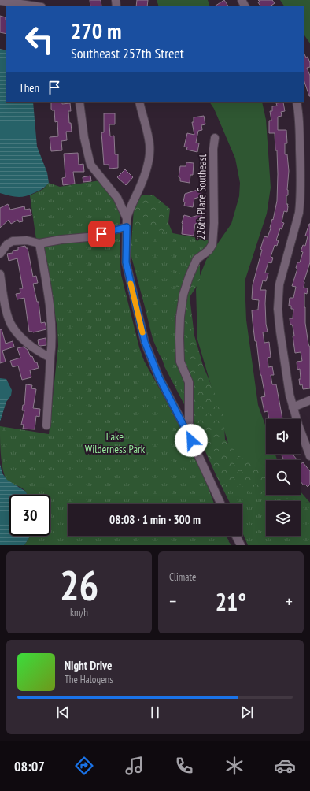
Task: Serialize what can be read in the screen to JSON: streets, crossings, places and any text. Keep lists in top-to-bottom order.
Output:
{
  "streets": {
    "street": ["226th Place Southeast"]
  },
  "parks": ["Lake Wilderness Park"],
  "page": {
    "turn": ["270 m", "Southeast 257th Street"],
    "then": "Then",
    "limit": "30",
    "trip": "08:08 · 1 min · 300 m",
    "tile": [
      ["26", "km/h"],
      "Climate"
    ],
    "heat": ["−", "21°", "+"],
    "song": ["Night Drive", "The Halogens"],
    "tabs": "08:07"
  }
}
